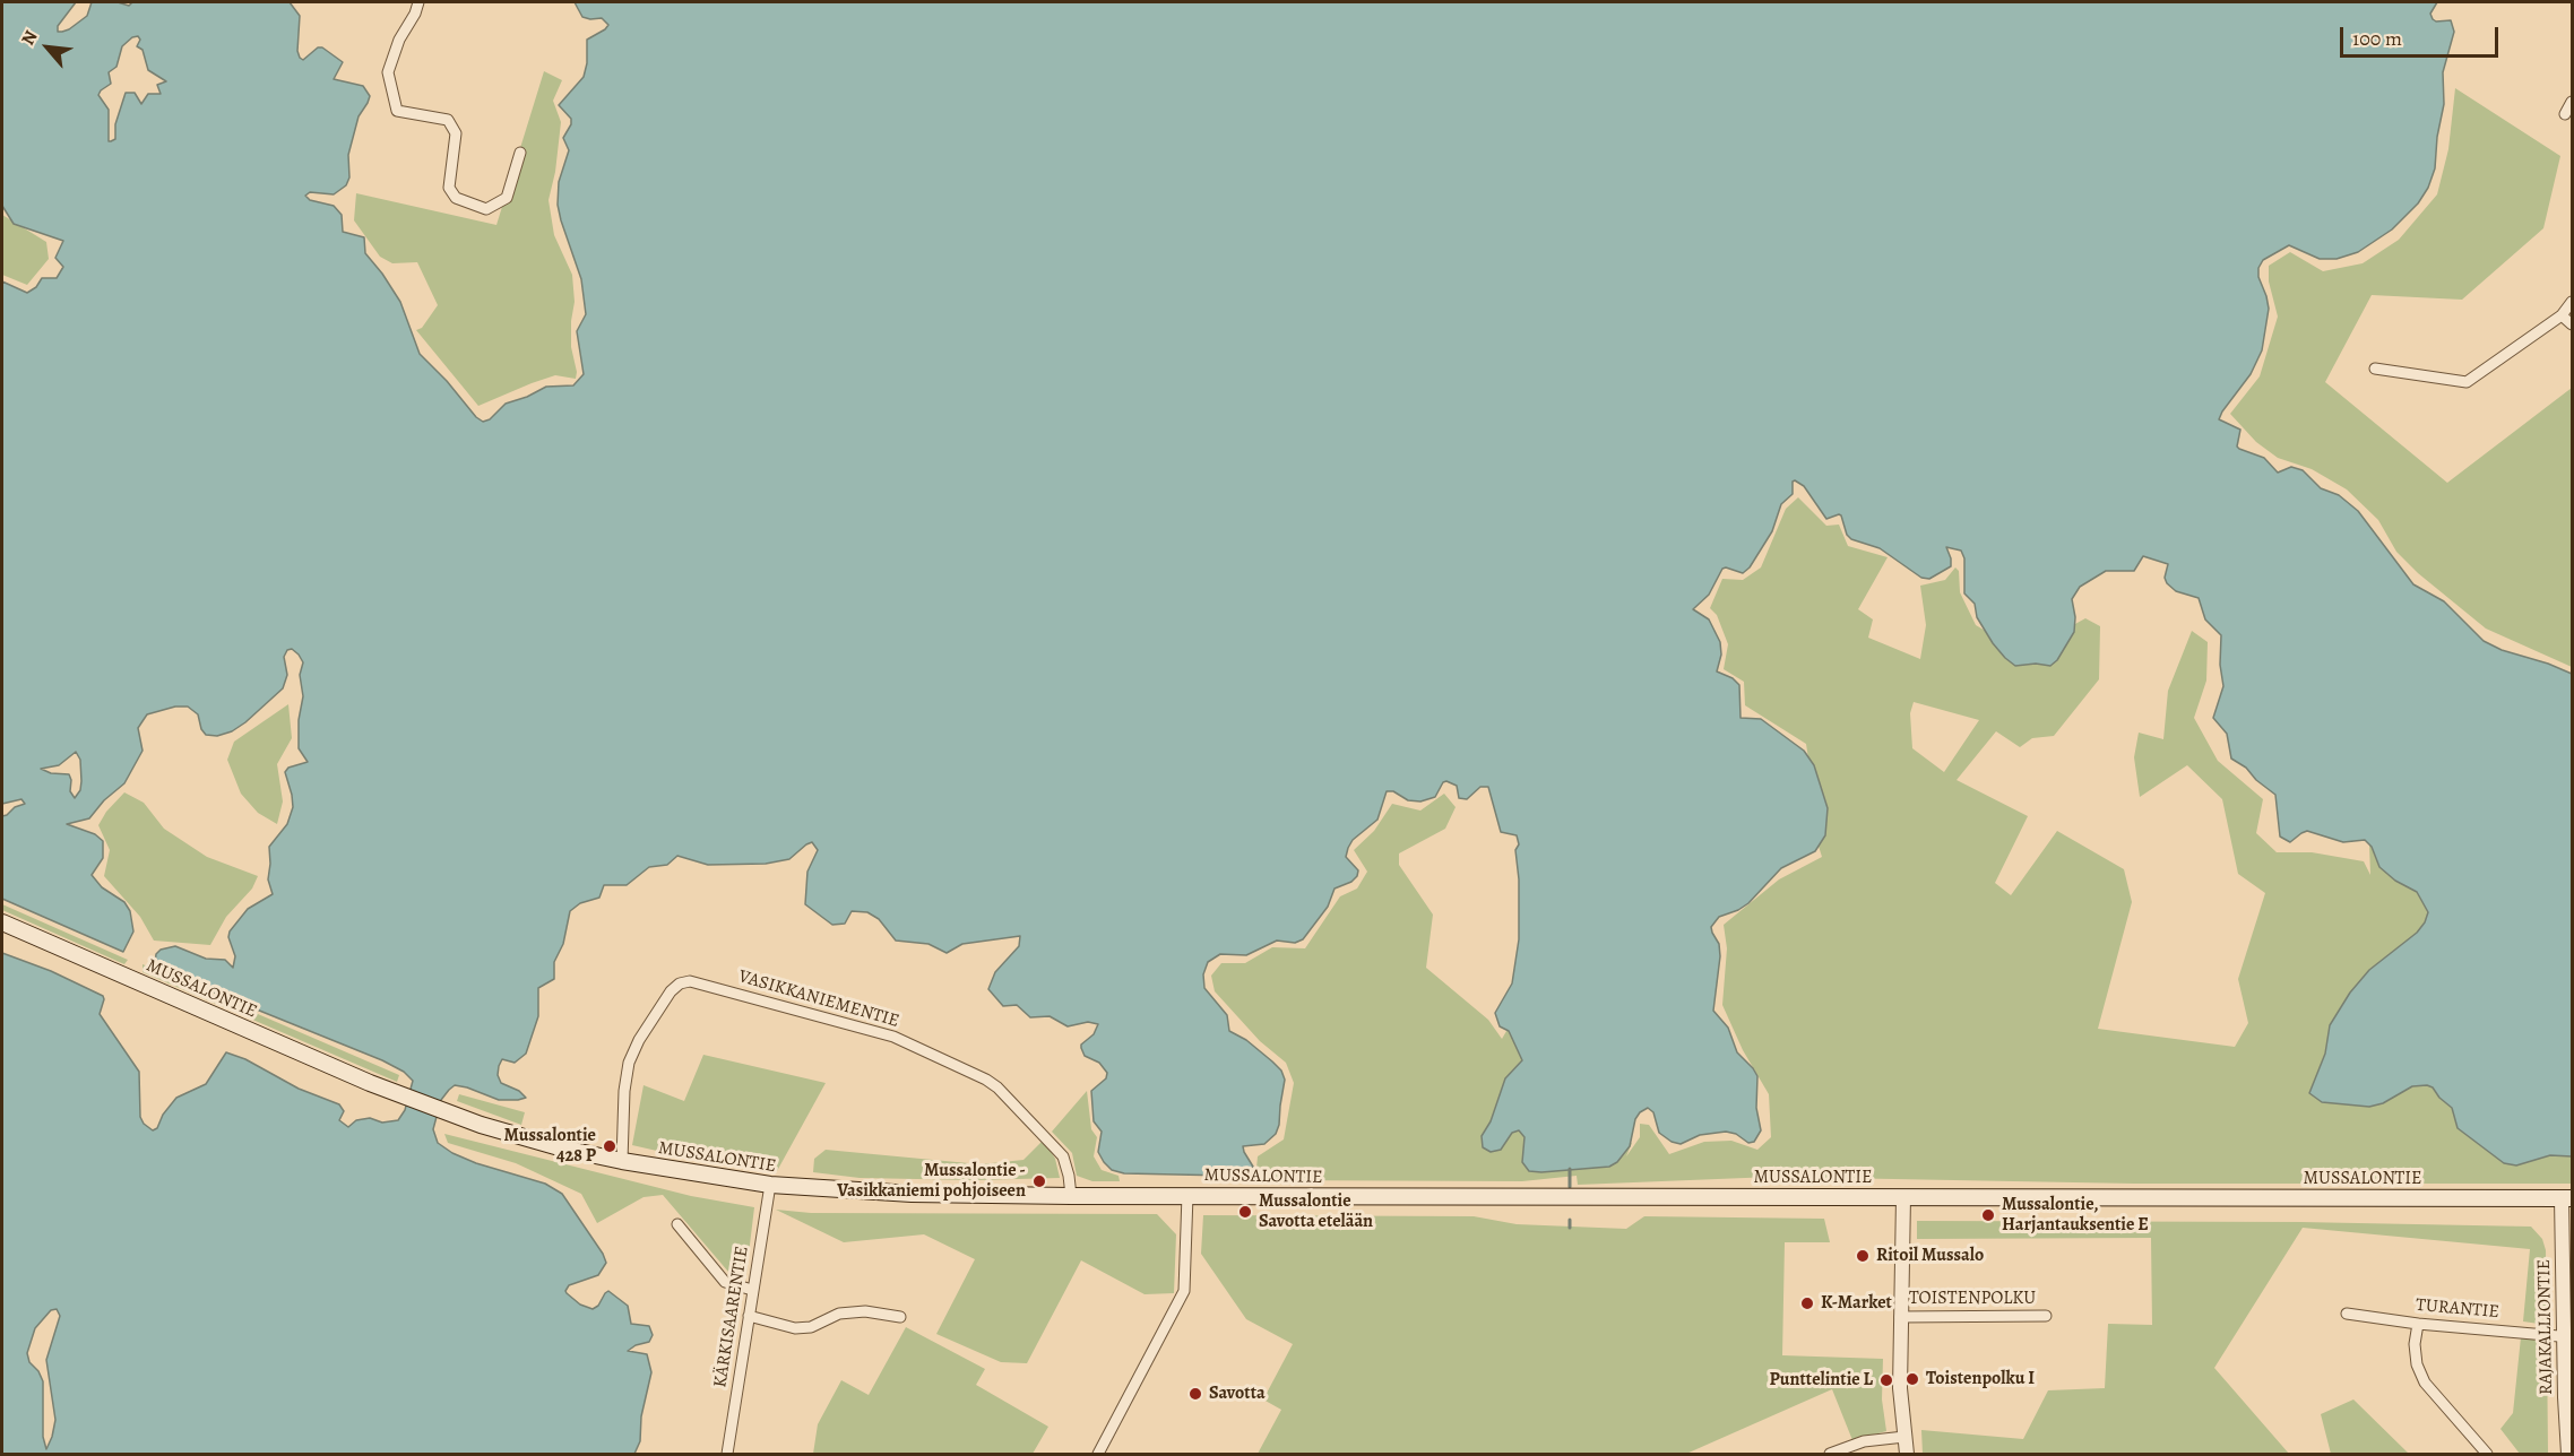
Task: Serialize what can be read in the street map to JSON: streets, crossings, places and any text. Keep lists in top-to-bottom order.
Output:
{
  "streets": {
    "main road": ["MUSSALONTIE"],
    "street": [
      "VASIKKANIEMENTIE",
      "TOISTENPOLKU",
      "TURANTIE",
      "KÄRKISAARENTIE",
      "RAJAKALLIONTIE"
    ]
  },
  "crossings": [
    ["MUSSALONTIE", "VASIKKANIEMENTIE"],
    ["MUSSALONTIE", "KÄRKISAARENTIE"],
    ["MUSSALONTIE", "RAJAKALLIONTIE"],
    ["TURANTIE", "RAJAKALLIONTIE"]
  ],
  "places": [
    "Mussalontie 428 P",
    "Mussalontie - Vasikkaniemi pohjoiseen",
    "Mussalontie Savotta etelään",
    "Mussalontie, Harjantauksentie E",
    "Ritoil Mussalo",
    "K-Market",
    "Toistenpolku I",
    "Punttelintie L",
    "Savotta"
  ],
  "scale_bar": "100 m",
  "north": "top left"
}
